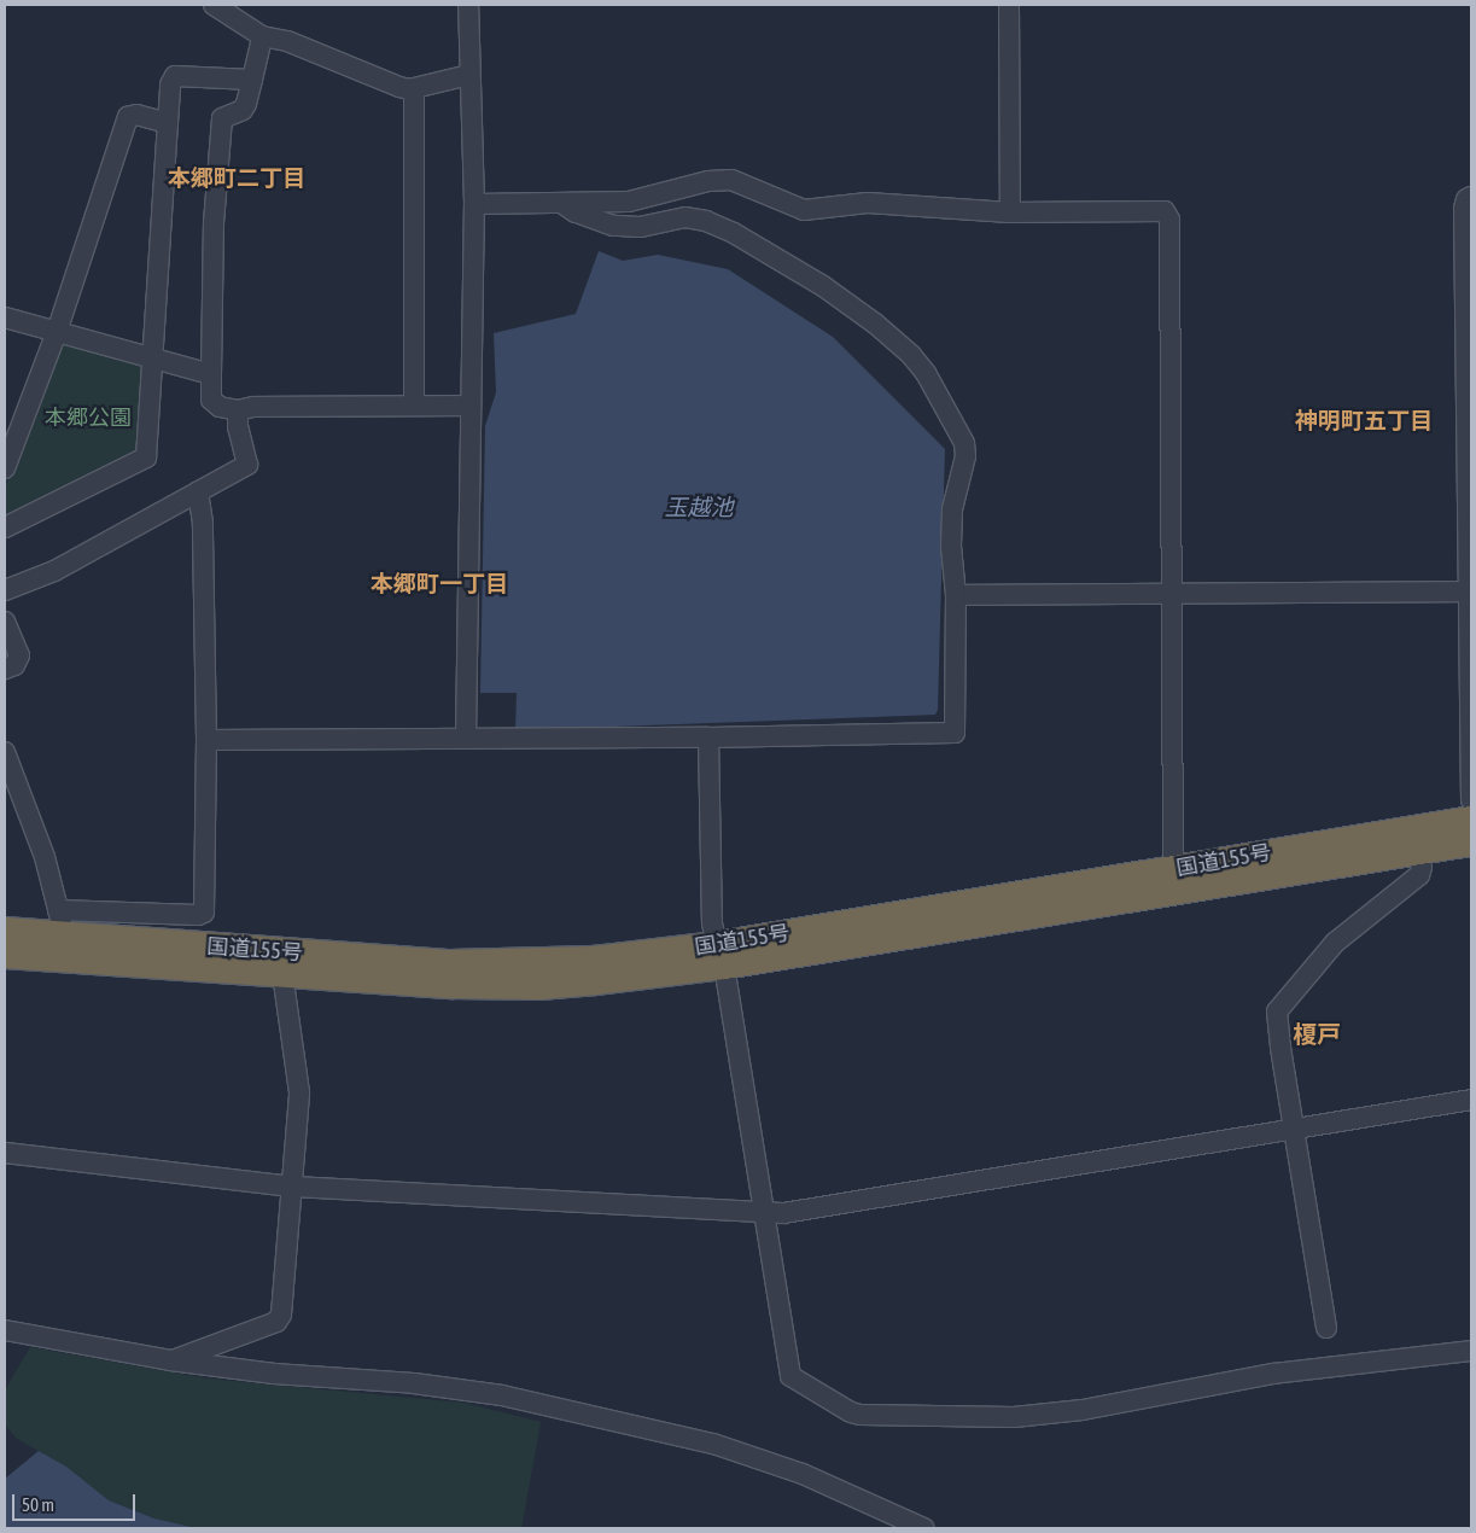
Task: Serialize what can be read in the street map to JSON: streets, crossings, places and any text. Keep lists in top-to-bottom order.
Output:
{
  "streets": {
    "highway": ["国道155号"]
  },
  "districts": [
    "本郷町二丁目",
    "神明町五丁目",
    "本郷町一丁目",
    "榎戸"
  ],
  "water": ["玉越池"],
  "parks": ["本郷公園"],
  "scale_bar": "50 m"
}
